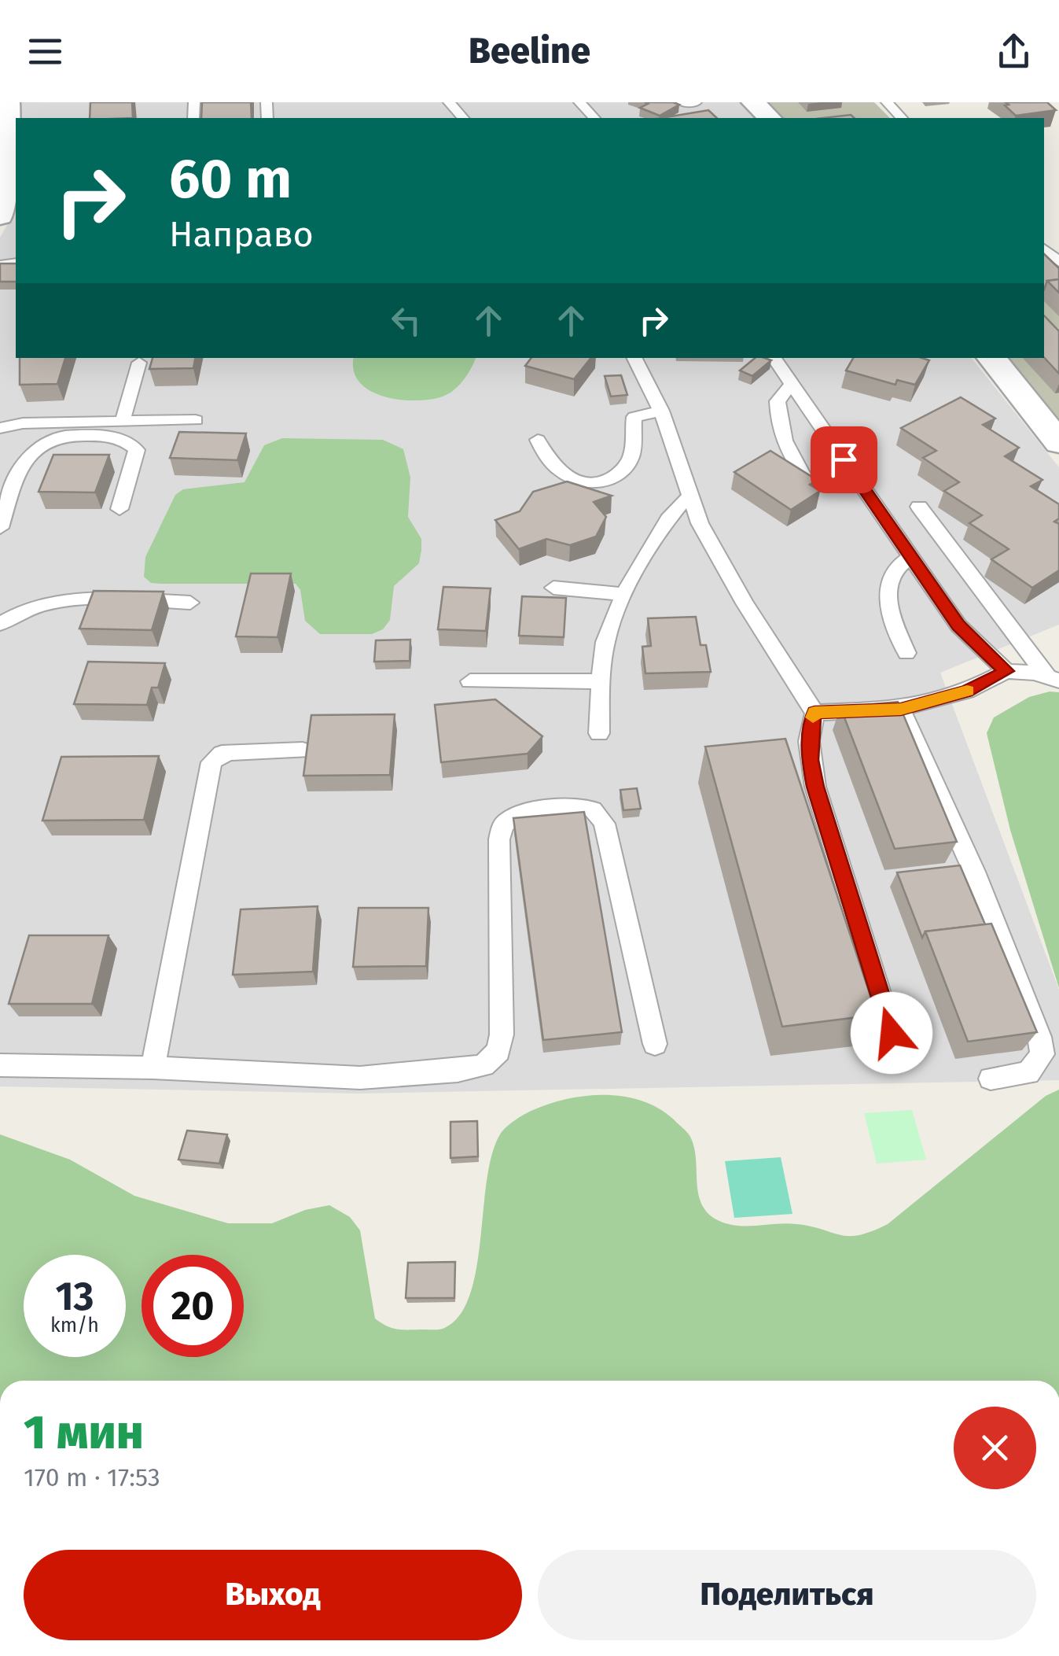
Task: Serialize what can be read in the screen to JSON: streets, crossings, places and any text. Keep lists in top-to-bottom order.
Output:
{
  "page": {
    "header": "Beeline",
    "turn": ["60 m", "Направо"],
    "speed": "13 km/h",
    "limit": "20",
    "heading": ["1 мин", "170 m · 17:53"],
    "buttons": ["Выход", "Поделиться"]
  }
}
